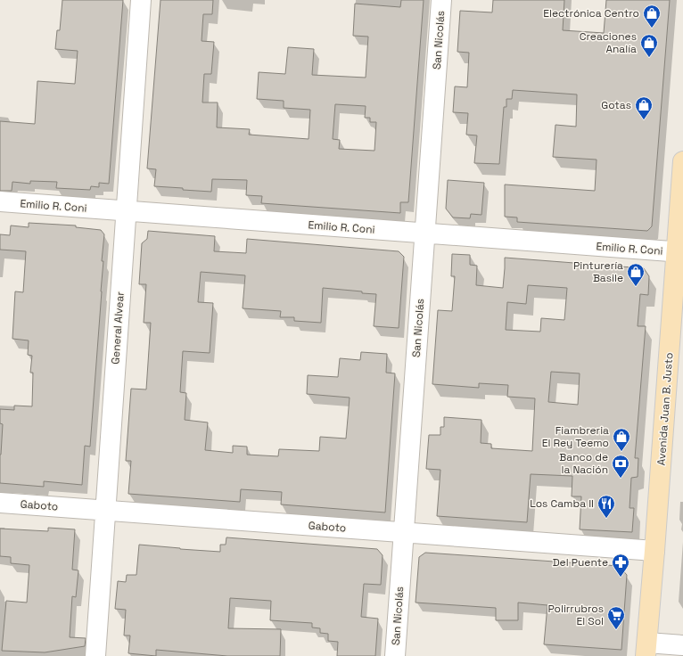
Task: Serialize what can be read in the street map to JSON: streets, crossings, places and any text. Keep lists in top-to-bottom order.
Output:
{
  "streets": {
    "main road": ["Avenida Juan B. Justo"],
    "street": [
      "San Nicolás",
      "Emilio R. Coni",
      "General Alvear",
      "Gaboto"
    ]
  },
  "crossings": [
    ["San Nicolás", "Emilio R. Coni"],
    ["San Nicolás", "Gaboto"],
    ["Emilio R. Coni", "General Alvear"],
    ["Emilio R. Coni", "Avenida Juan B. Justo"],
    ["General Alvear", "Gaboto"],
    ["Avenida Juan B. Justo", "Gaboto"]
  ],
  "places": {
    "shop": [
      "Electrónica Centro",
      "Creaciones Analía",
      "Gotas",
      "Pinturería Basile",
      "Fiambreria El Rey Teemo"
    ],
    "bank": ["Banco de la Nación"],
    "restaurant": ["Los Camba II"],
    "pharmacy": ["Del Puente"],
    "supermarket": ["Polirrubros El Sol"]
  }
}
